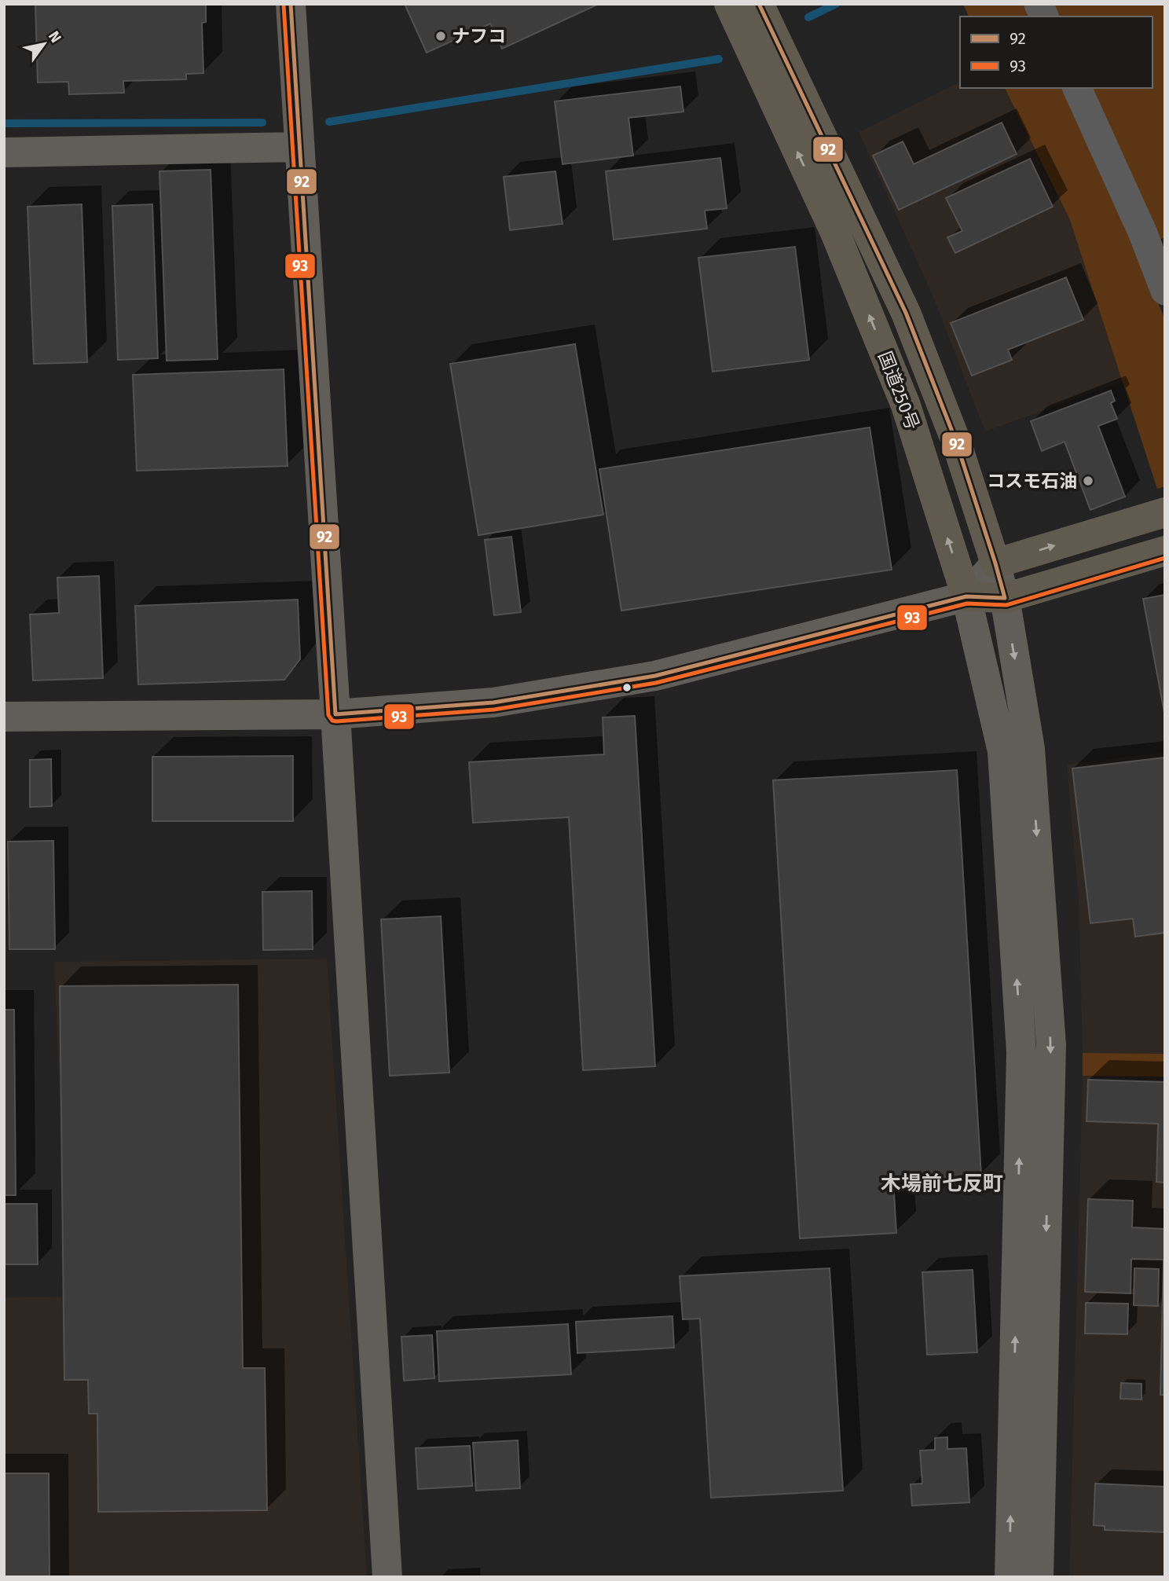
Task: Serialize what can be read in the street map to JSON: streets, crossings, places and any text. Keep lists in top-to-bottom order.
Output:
{
  "streets": {
    "highway": ["国道250号"]
  },
  "districts": ["木場前七反町"],
  "places": ["ナフコ", "コスモ石油"],
  "lines": ["transit line 92", "transit line 93"],
  "legend": ["92", "93"],
  "north": "top right"
}
